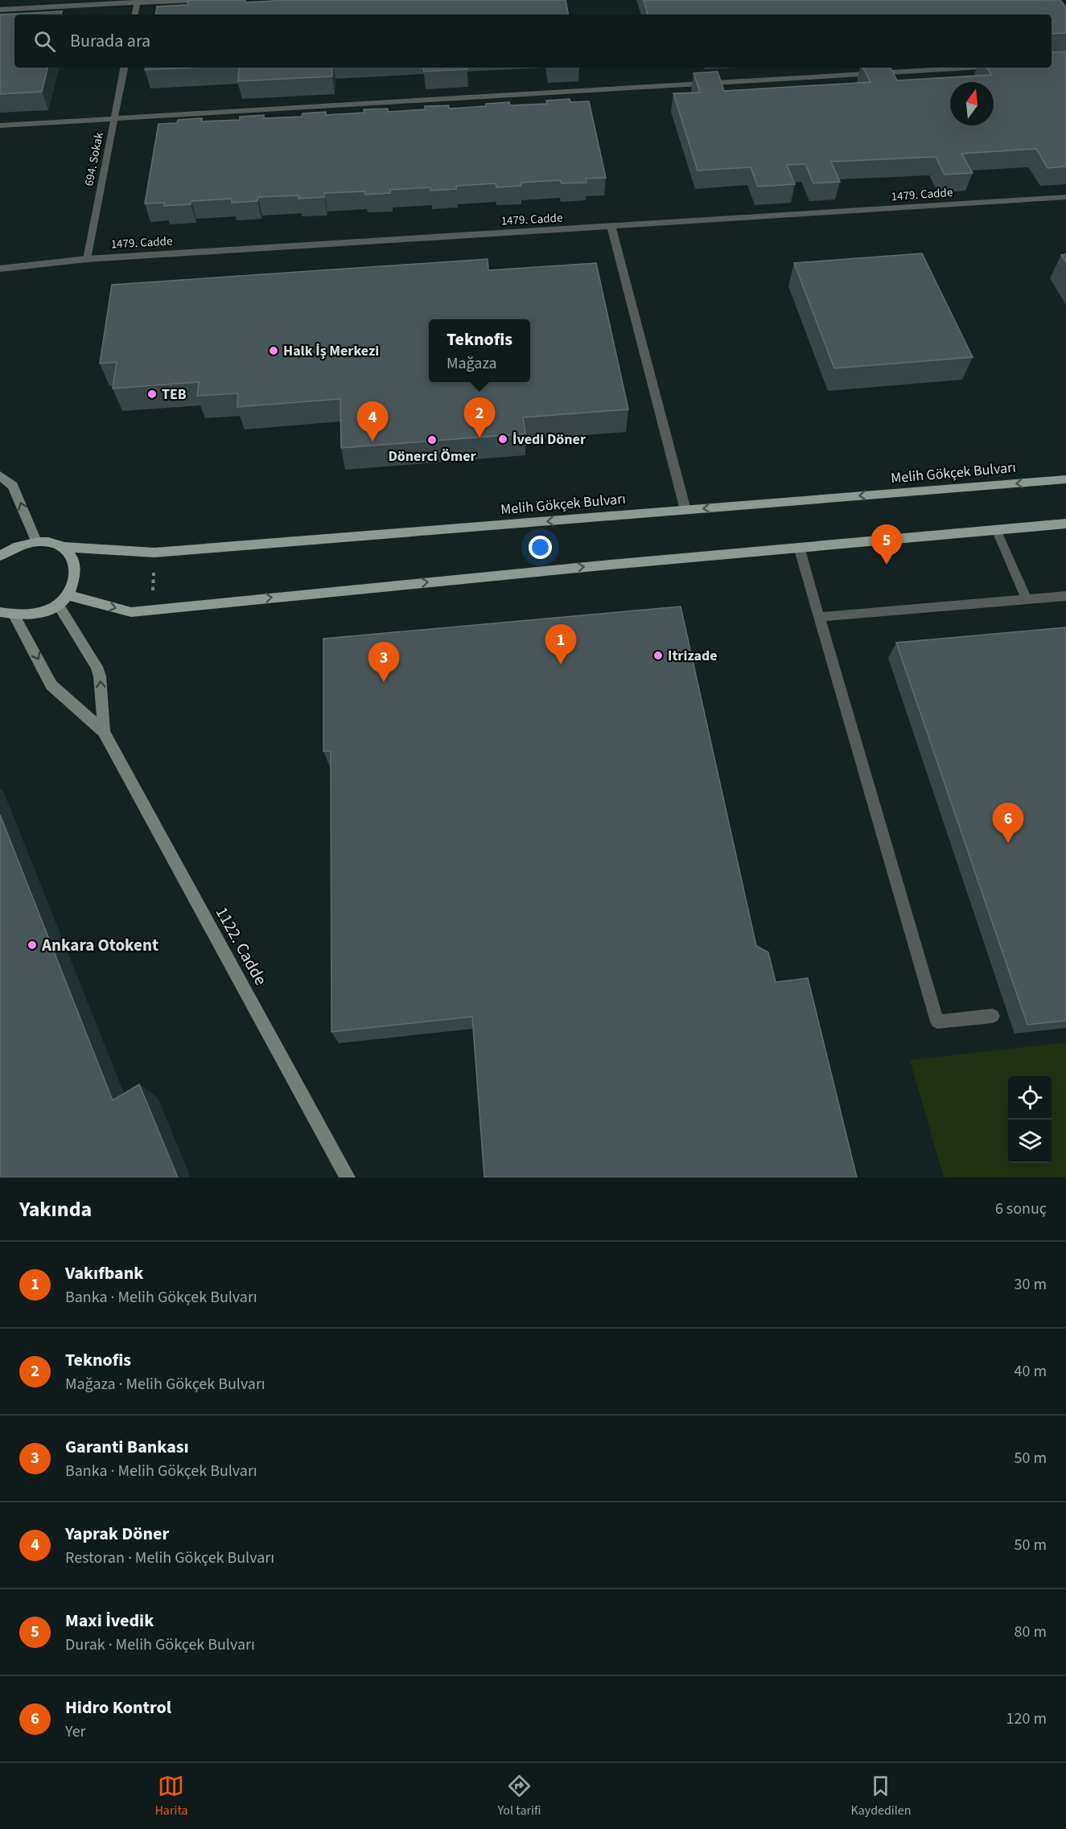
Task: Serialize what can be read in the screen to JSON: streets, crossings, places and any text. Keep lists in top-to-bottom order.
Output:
{
  "streets": {
    "main road": ["Melih Gökçek Bulvarı", "1122. Cadde"],
    "street": ["1479. Cadde"],
    "lane": ["694. Sokak"]
  },
  "crossings": [
    ["694. Sokak", "1479. Cadde"]
  ],
  "places": [
    "Halk İş Merkezi",
    "TEB",
    "İvedi Döner",
    "Dönerci Ömer",
    "Itrizade",
    "Ankara Otokent"
  ],
  "north": "top",
  "page": {
    "search": "Burada ara",
    "popup": ["Teknofis", "Mağaza"],
    "pins": [
      "2",
      "4",
      "5",
      "1",
      "3",
      "6"
    ],
    "heading": ["Yakında", "6 sonuç"],
    "list": [
      {
        "mark": "1",
        "name": "Vakıfbank",
        "note": "Banka · Melih Gökçek Bulvarı",
        "value": "30 m"
      },
      {
        "mark": "2",
        "name": "Teknofis",
        "note": "Mağaza · Melih Gökçek Bulvarı",
        "value": "40 m"
      },
      {
        "mark": "3",
        "name": "Garanti Bankası",
        "note": "Banka · Melih Gökçek Bulvarı",
        "value": "50 m"
      },
      {
        "mark": "4",
        "name": "Yaprak Döner",
        "note": "Restoran · Melih Gökçek Bulvarı",
        "value": "50 m"
      },
      {
        "mark": "5",
        "name": "Maxi İvedik",
        "note": "Durak · Melih Gökçek Bulvarı",
        "value": "80 m"
      },
      {
        "mark": "6",
        "name": "Hidro Kontrol",
        "note": "Yer",
        "value": "120 m"
      }
    ],
    "nav": ["Harita", "Yol tarifi", "Kaydedilen"]
  }
}
